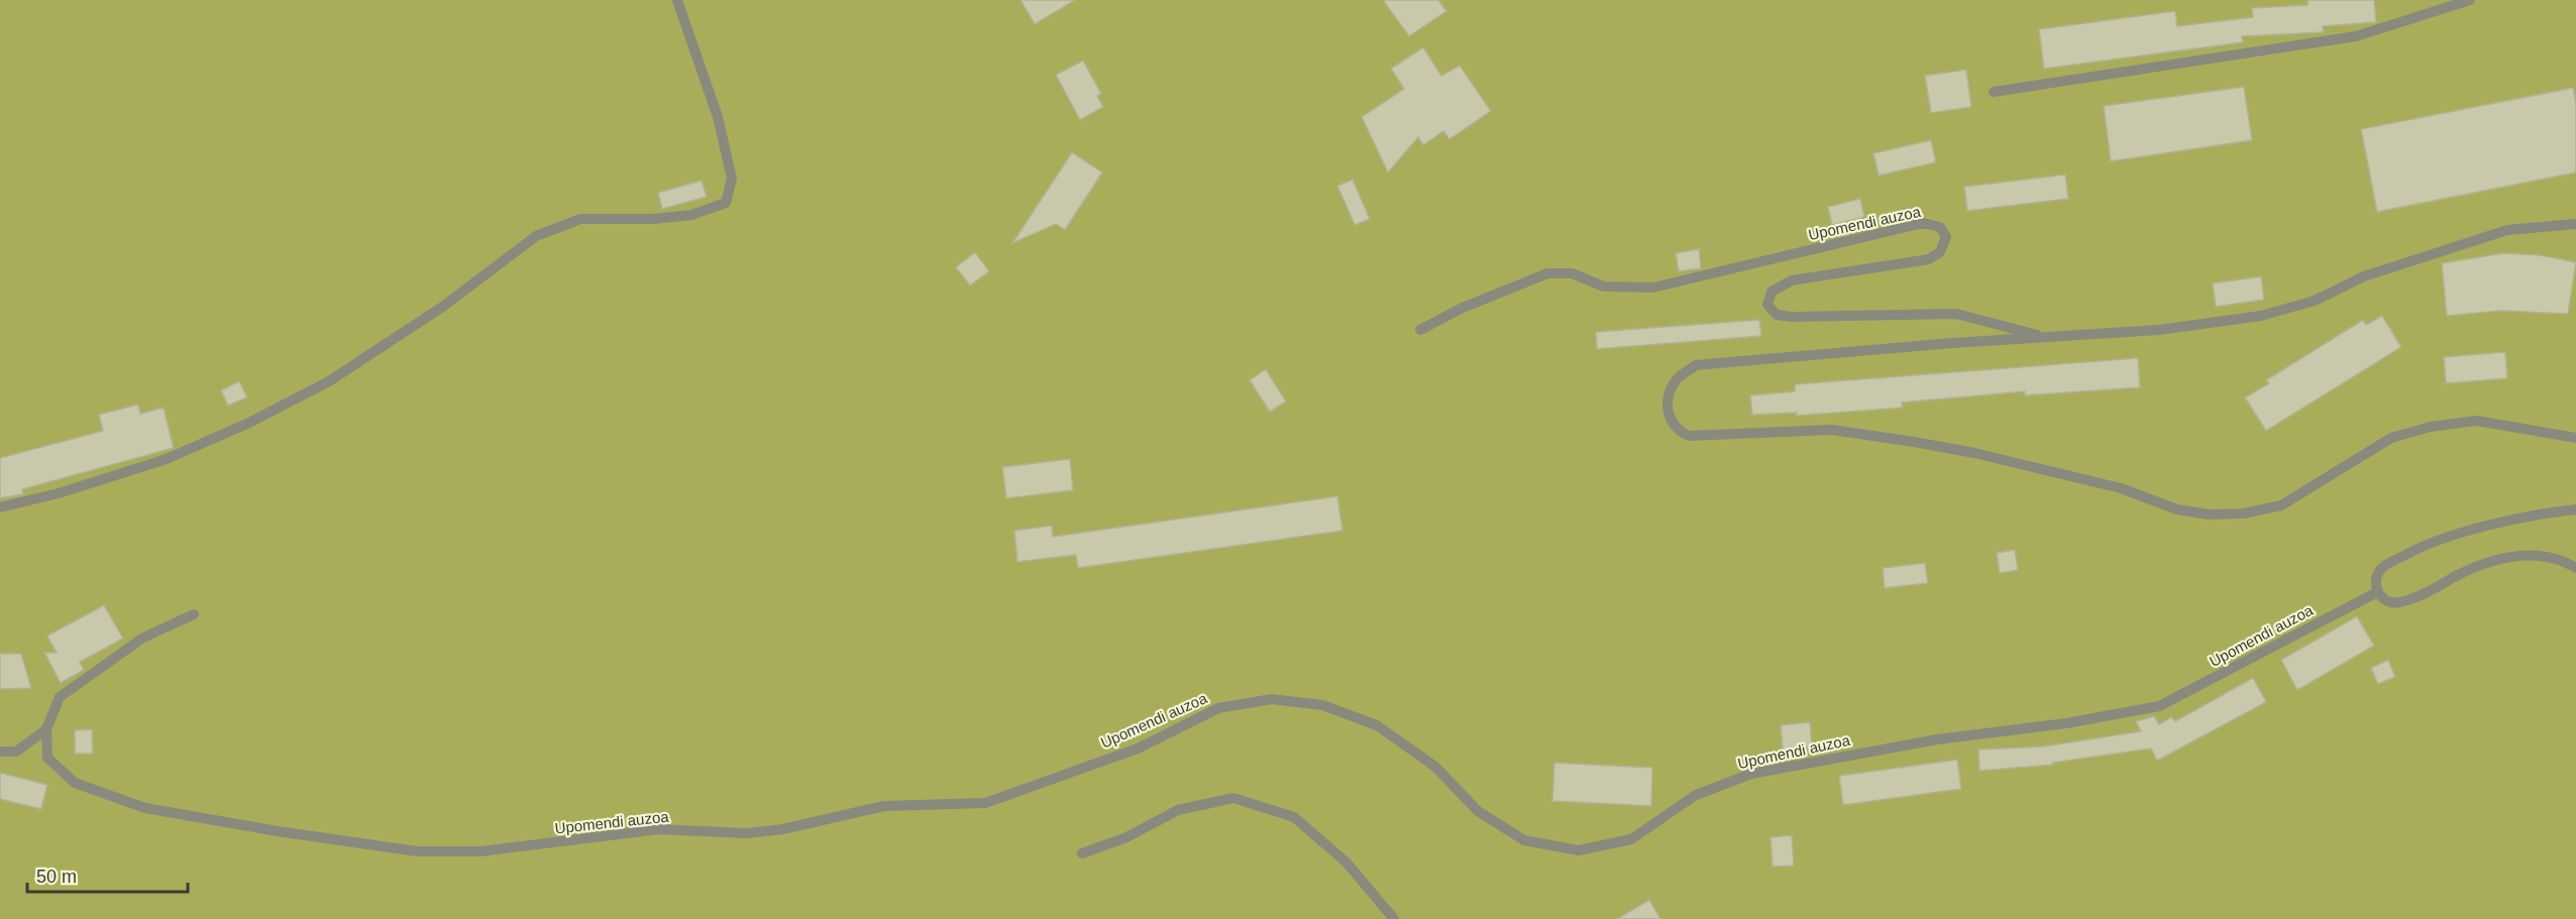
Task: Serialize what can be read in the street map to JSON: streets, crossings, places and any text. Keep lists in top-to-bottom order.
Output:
{
  "streets": {
    "lane": ["Upomendi auzoa"]
  },
  "scale_bar": "50 m"
}
